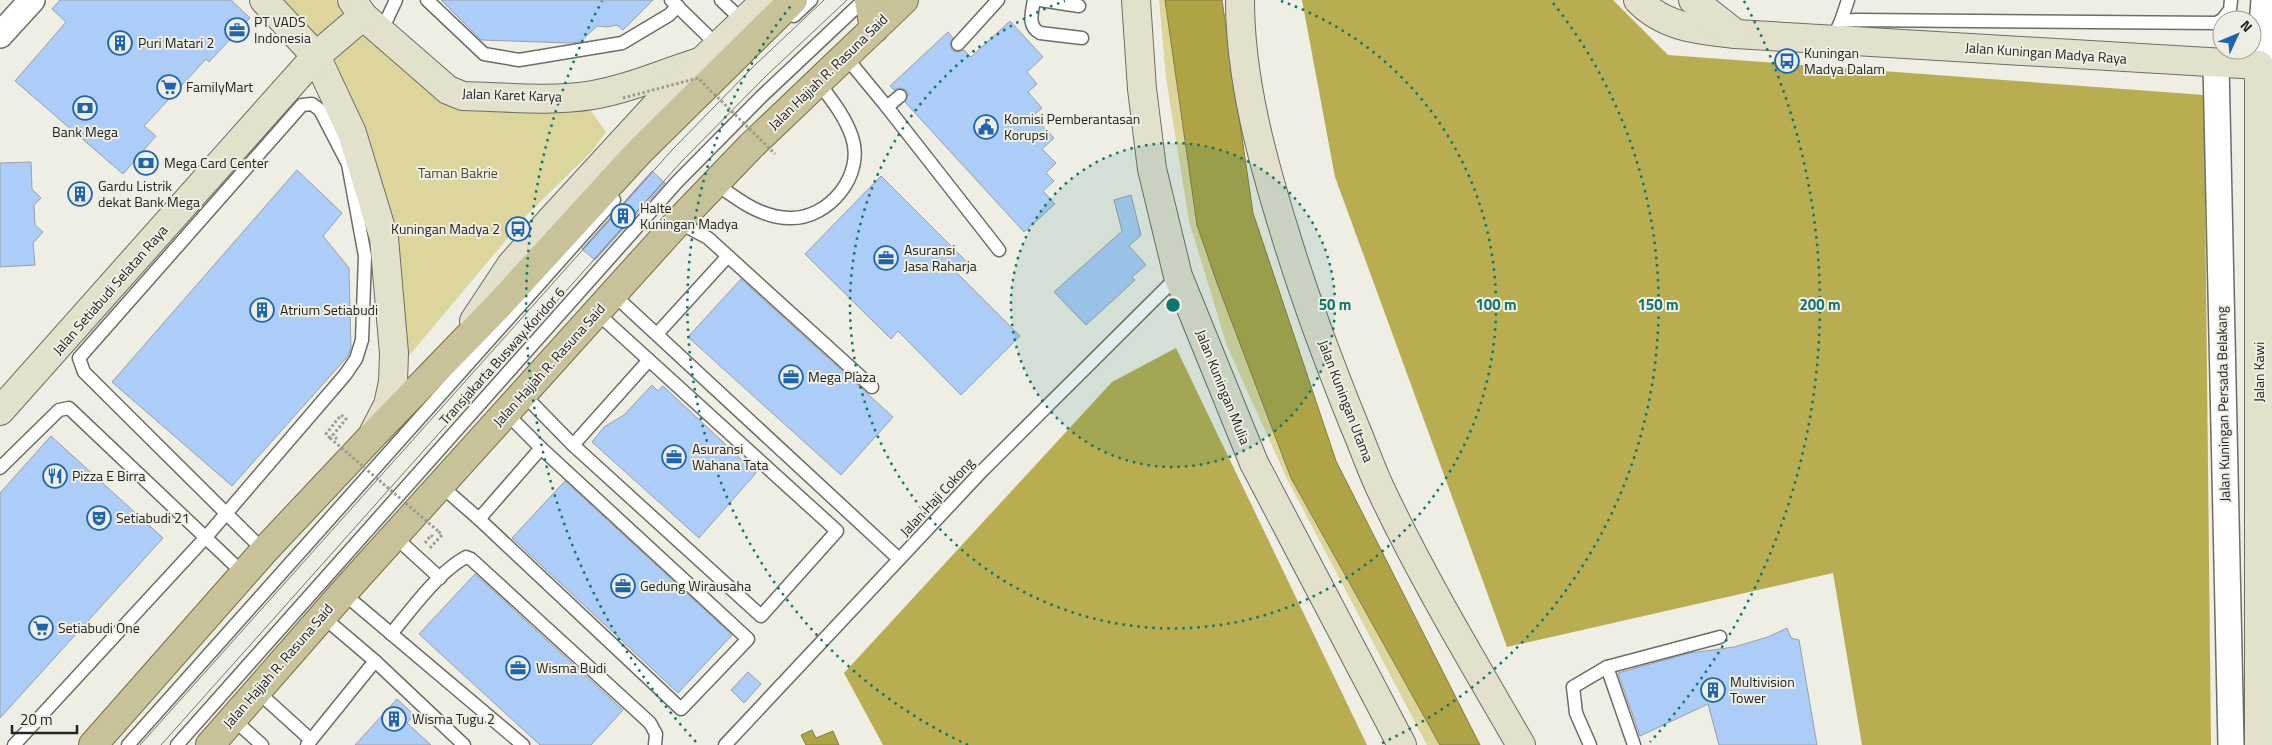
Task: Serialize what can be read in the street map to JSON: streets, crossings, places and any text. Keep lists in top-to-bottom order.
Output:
{
  "streets": {
    "main road": ["Jalan Hajjah R. Rasuna Said"],
    "street": [
      "Jalan Kuningan Madya Raya",
      "Jalan Karet Karya",
      "Jalan Setiabudi Selatan Raya",
      "Jalan Kawi",
      "Jalan Kuningan Mulia",
      "Jalan Kuningan Utama",
      "Jalan Kuningan Persada Belakang"
    ],
    "lane": ["Transjakarta Busway Koridor 6", "Jalan Haji Cokong"]
  },
  "crossings": [
    ["Jalan Kuningan Madya Raya", "Jalan Kawi"],
    ["Jalan Kuningan Madya Raya", "Jalan Kuningan Persada Belakang"],
    ["Jalan Karet Karya", "Jalan Setiabudi Selatan Raya"],
    ["Jalan Kuningan Mulia", "Jalan Haji Cokong"]
  ],
  "parks": ["Taman Bakrie"],
  "places": {
    "office": [
      "PT VADS Indonesia",
      "Asuransi Jasa Raharja",
      "Mega Plaza",
      "Asuransi Wahana Tata",
      "Gedung Wirausaha",
      "Wisma Budi"
    ],
    "building": [
      "Puri Matari 2",
      "Gardu Listrik dekat Bank Mega",
      "Halte Kuningan Madya",
      "Atrium Setiabudi",
      "Multivision Tower",
      "Wisma Tugu 2"
    ],
    "bus stop": ["Kuningan Madya Dalam", "Kuningan Madya 2"],
    "supermarket": ["FamilyMart", "Setiabudi One"],
    "bank": ["Bank Mega", "Mega Card Center"],
    "public building": ["Komisi Pemberantasan Korupsi"],
    "restaurant": ["Pizza E Birra"],
    "theatre": ["Setiabudi 21"]
  },
  "scale_bar": "20 m",
  "north": "top right",
  "rings": [
    "50 m",
    "100 m",
    "150 m",
    "200 m"
  ]
}
